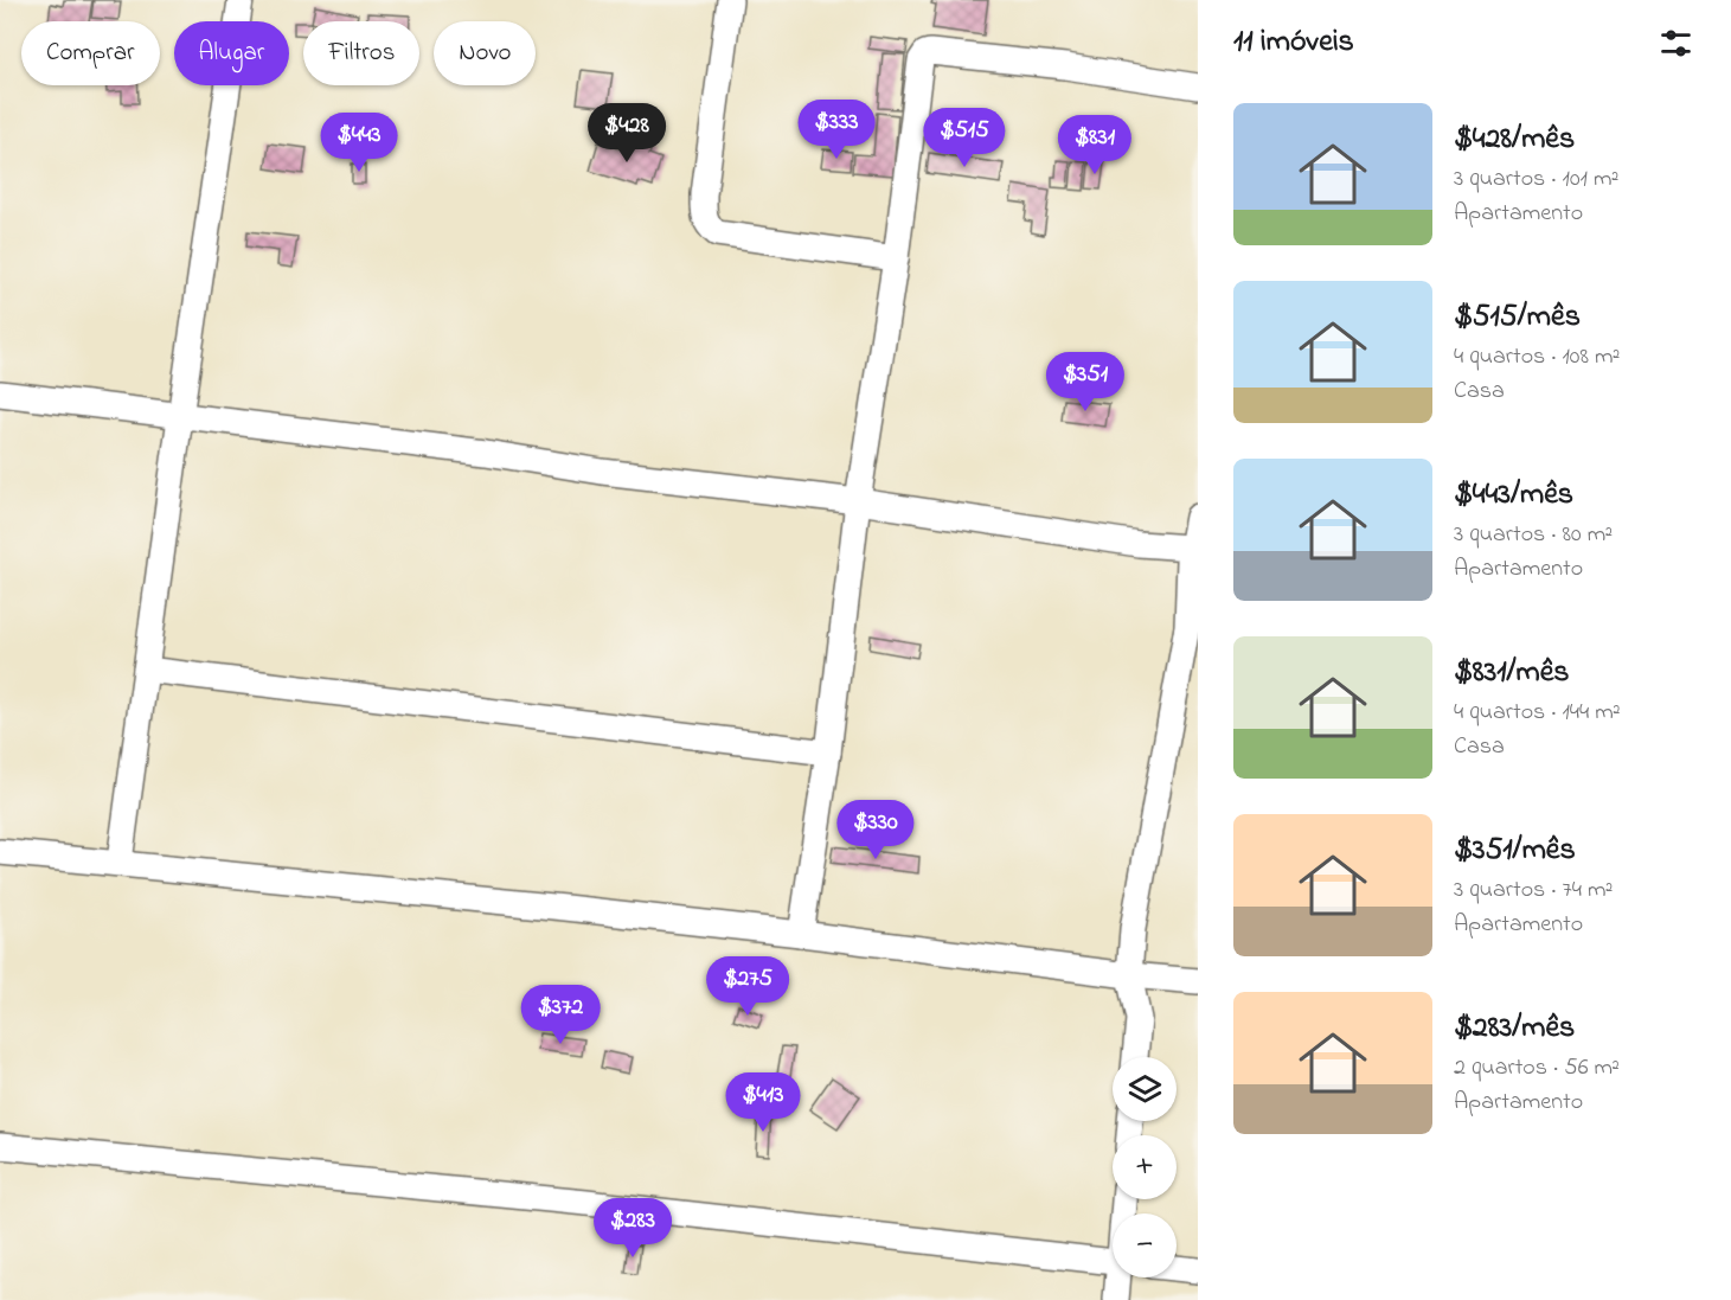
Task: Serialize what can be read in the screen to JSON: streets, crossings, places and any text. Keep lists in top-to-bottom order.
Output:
{
  "page": {
    "heading": "11 imóveis",
    "chip": [
      "Comprar",
      "Alugar",
      "Filtros",
      "Novo"
    ],
    "list": [
      {
        "name": "$428/mês",
        "note": "3 quartos · 101 m² · Apartamento"
      },
      {
        "name": "$515/mês",
        "note": "4 quartos · 108 m² · Casa"
      },
      {
        "name": "$443/mês",
        "note": "3 quartos · 80 m² · Apartamento"
      },
      {
        "name": "$831/mês",
        "note": "4 quartos · 144 m² · Casa"
      },
      {
        "name": "$351/mês",
        "note": "3 quartos · 74 m² · Apartamento"
      },
      {
        "name": "$283/mês",
        "note": "2 quartos · 56 m² · Apartamento"
      }
    ],
    "price": [
      "$333",
      "$428",
      "$515",
      "$443",
      "$831",
      "$351",
      "$330",
      "$275",
      "$372",
      "$413",
      "$283"
    ],
    "map_buttons": ["+", "−"]
  }
}
